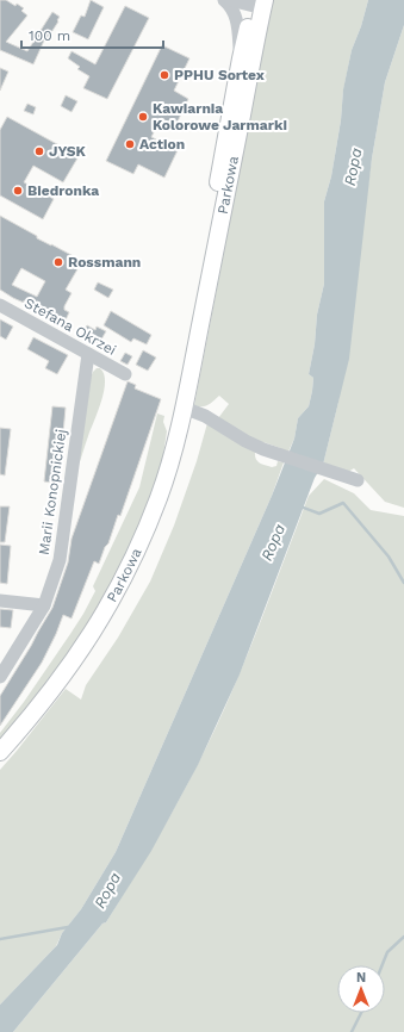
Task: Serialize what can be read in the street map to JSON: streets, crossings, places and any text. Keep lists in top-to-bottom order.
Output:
{
  "streets": {
    "main road": ["Parkowa"],
    "street": ["Stefana Okrzei", "Marii Konopnickiej"]
  },
  "crossings": [
    ["Stefana Okrzei", "Marii Konopnickiej"]
  ],
  "water": ["Ropa"],
  "places": [
    "PPHU Sortex",
    "Kawiarnia Kolorowe Jarmarki",
    "Action",
    "JYSK",
    "Biedronka",
    "Rossmann"
  ],
  "scale_bar": "100 m",
  "north": "top"
}
